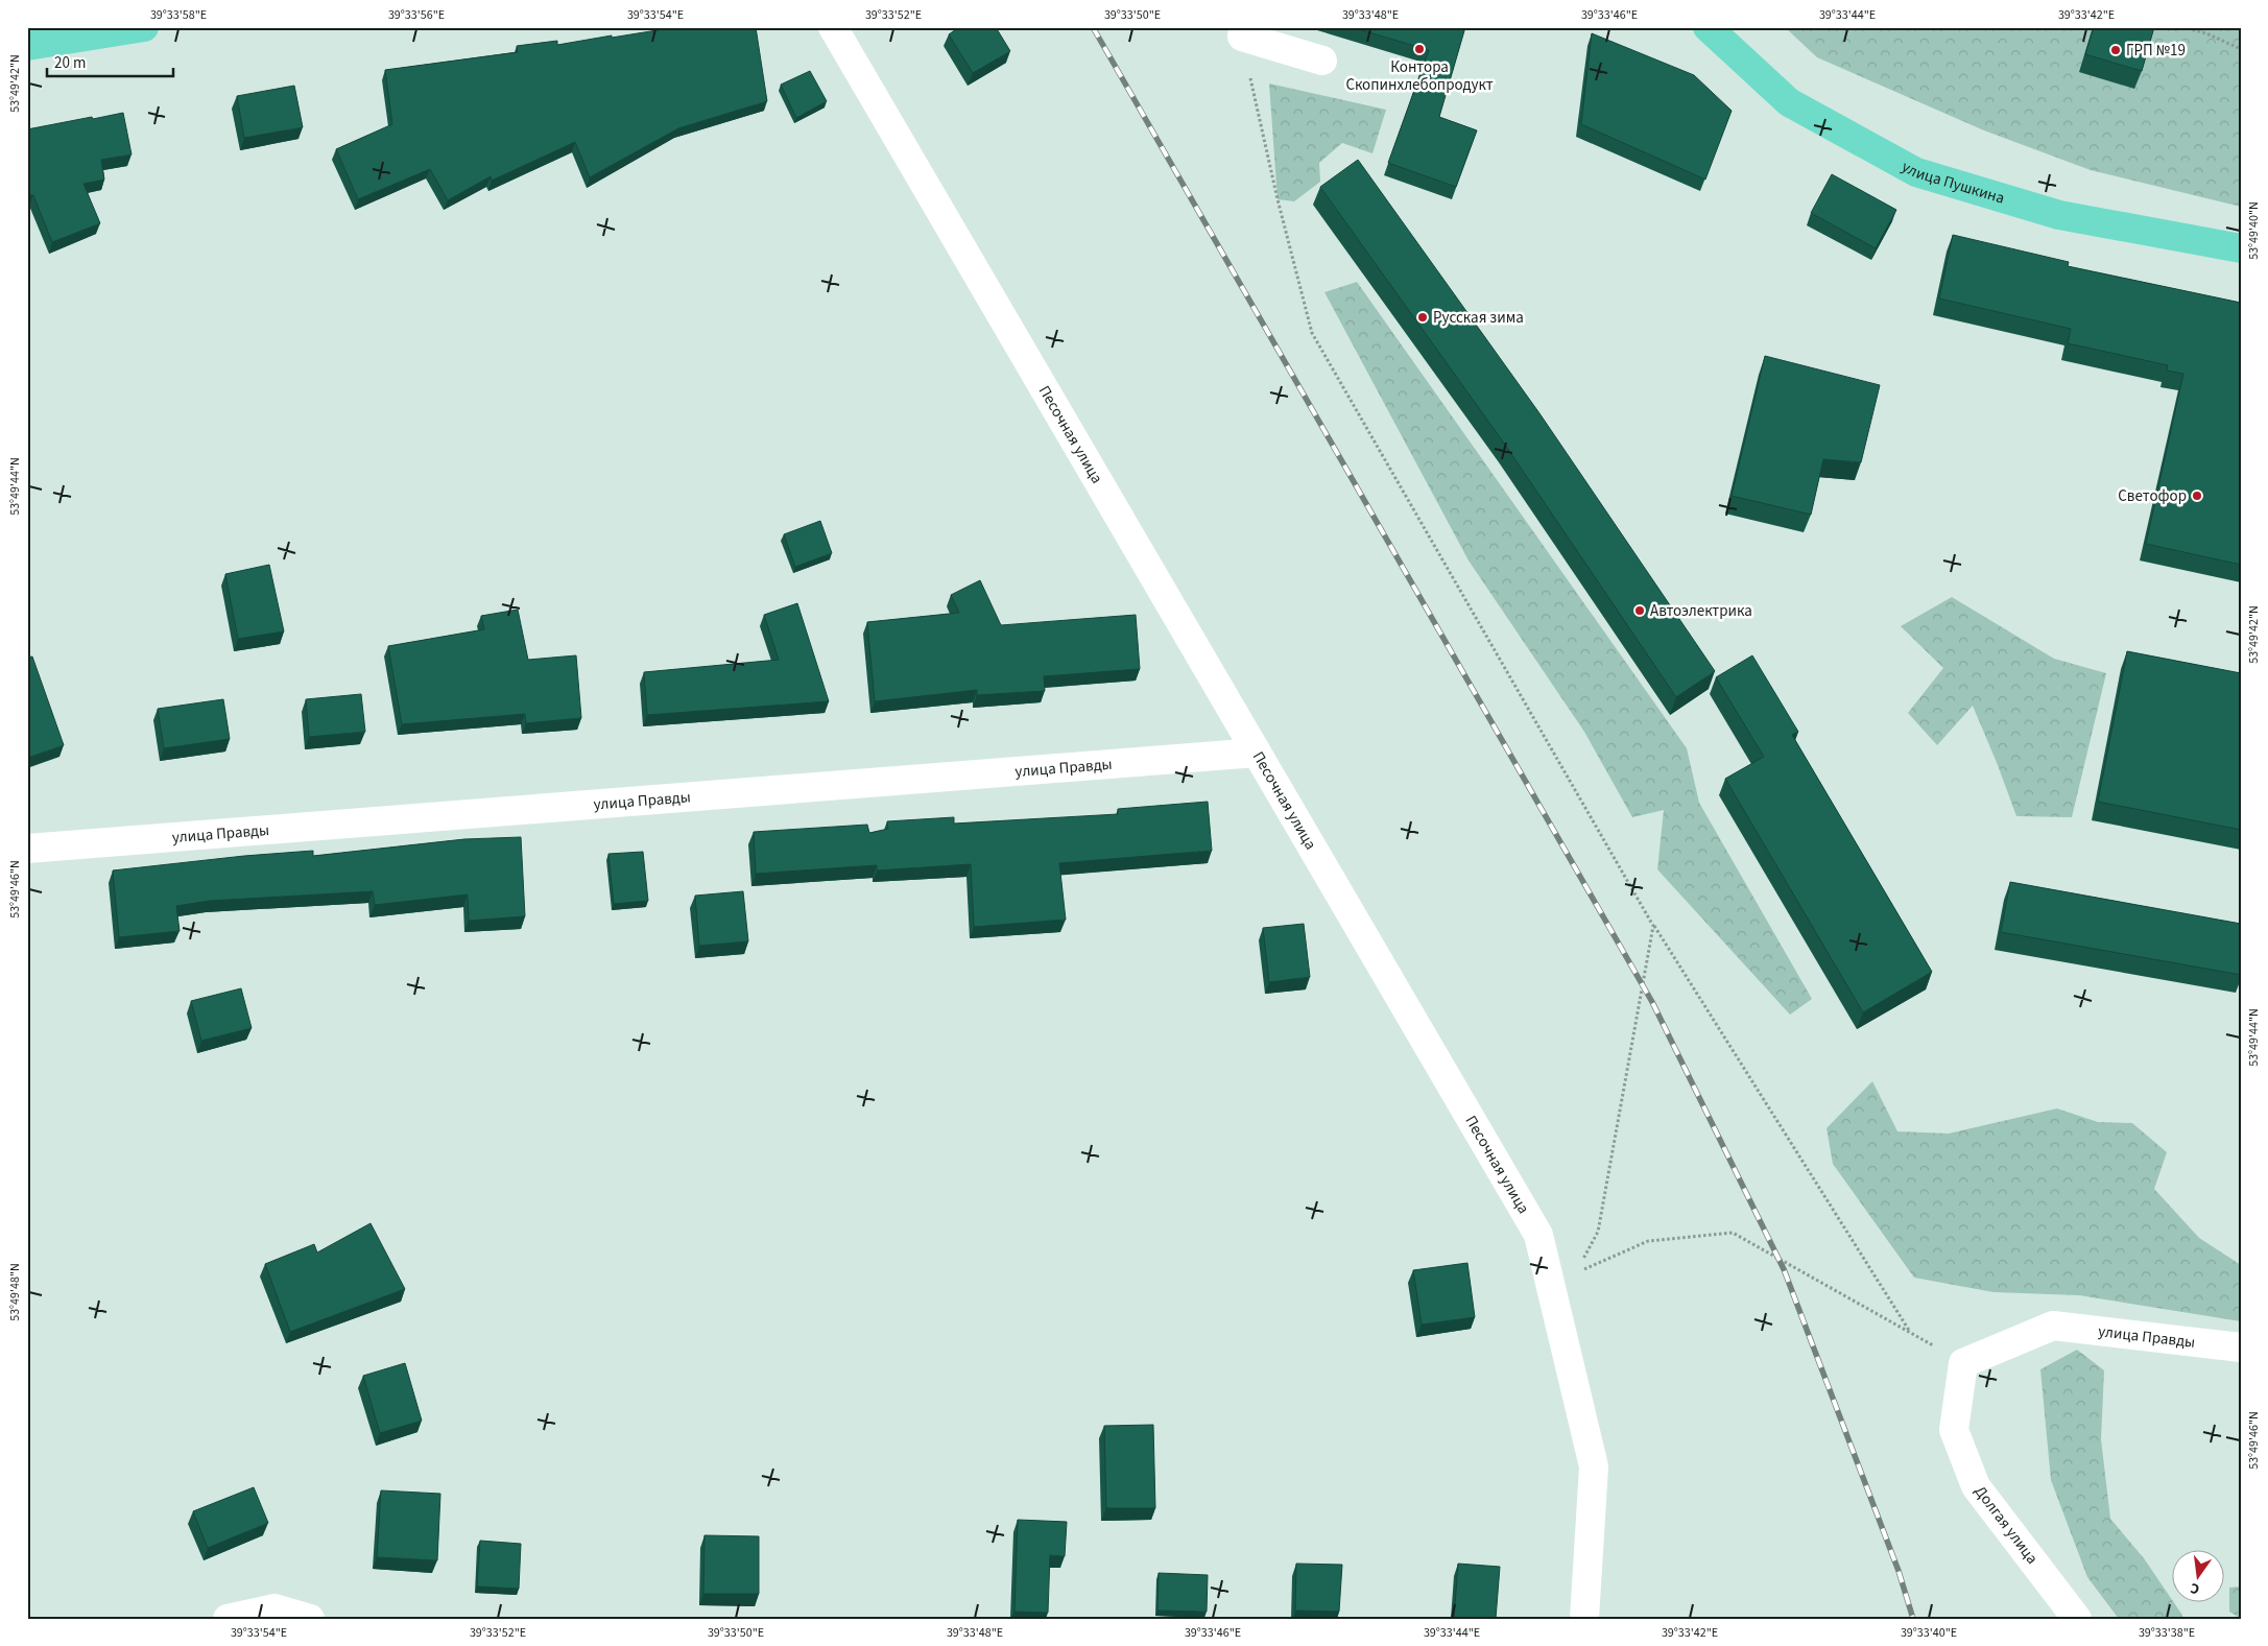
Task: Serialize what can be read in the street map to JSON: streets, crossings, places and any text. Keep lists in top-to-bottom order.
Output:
{
  "streets": {
    "main road": ["улица Пушкина"],
    "street": ["Песочная улица", "улица Правды", "Долгая улица"]
  },
  "crossings": [
    ["Песочная улица", "улица Правды"],
    ["улица Правды", "Долгая улица"]
  ],
  "places": [
    "Контора Скопинхлебопродукт",
    "ГРП №19",
    "Русская зима",
    "Светофор",
    "Автоэлектрика"
  ],
  "scale_bar": "20 m",
  "north": "bottom",
  "coordinates": [
    "39°33'58\"E",
    "39°33'56\"E",
    "39°33'54\"E",
    "39°33'52\"E",
    "39°33'50\"E",
    "39°33'48\"E",
    "39°33'46\"E",
    "39°33'44\"E",
    "39°33'42\"E",
    "53°49'42\"N",
    "53°49'40\"N",
    "53°49'44\"N",
    "53°49'46\"N",
    "53°49'48\"N",
    "39°33'40\"E",
    "39°33'38\"E"
  ]
}
